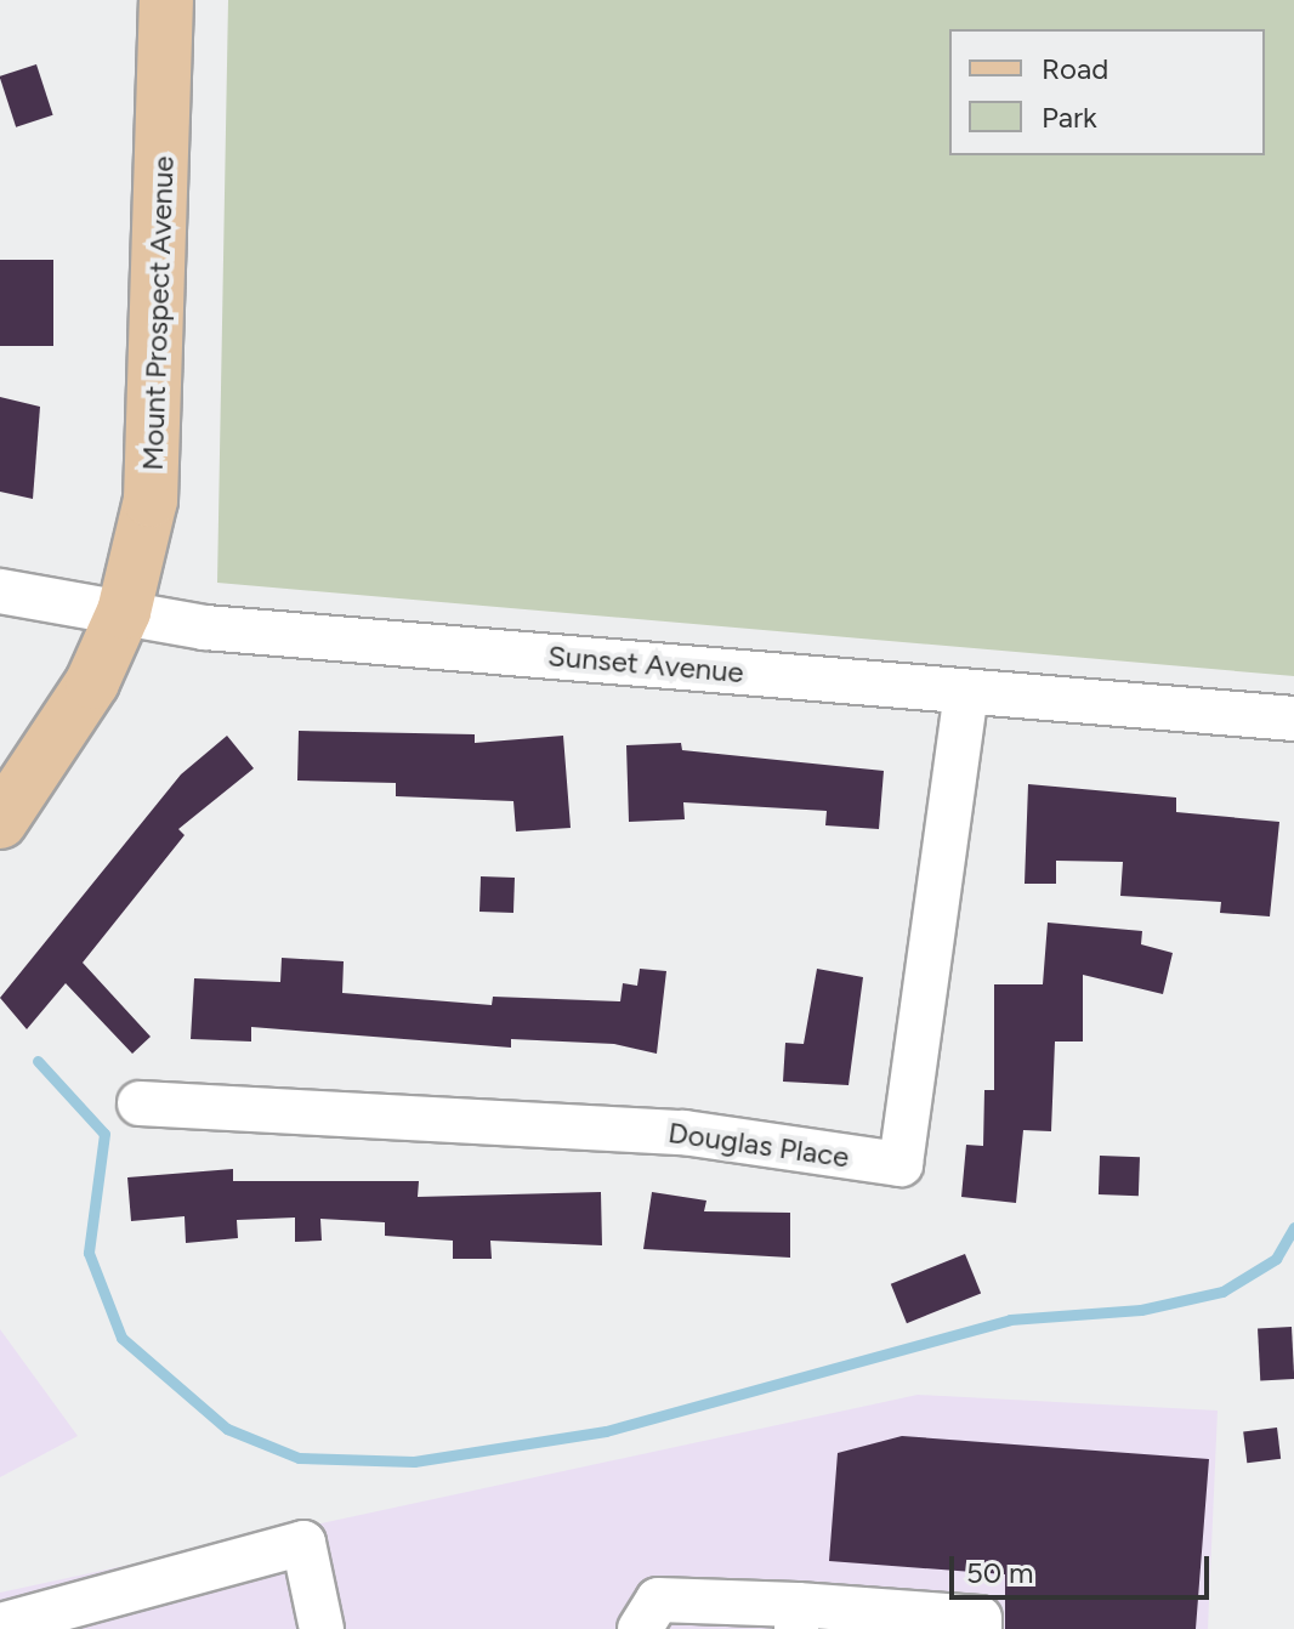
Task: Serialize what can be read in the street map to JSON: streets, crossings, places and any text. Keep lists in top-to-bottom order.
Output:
{
  "streets": {
    "main road": ["Mount Prospect Avenue"],
    "street": ["Sunset Avenue", "Douglas Place"]
  },
  "crossings": [
    ["Mount Prospect Avenue", "Sunset Avenue"],
    ["Sunset Avenue", "Douglas Place"]
  ],
  "legend": ["Road", "Park"],
  "scale_bar": "50 m"
}
